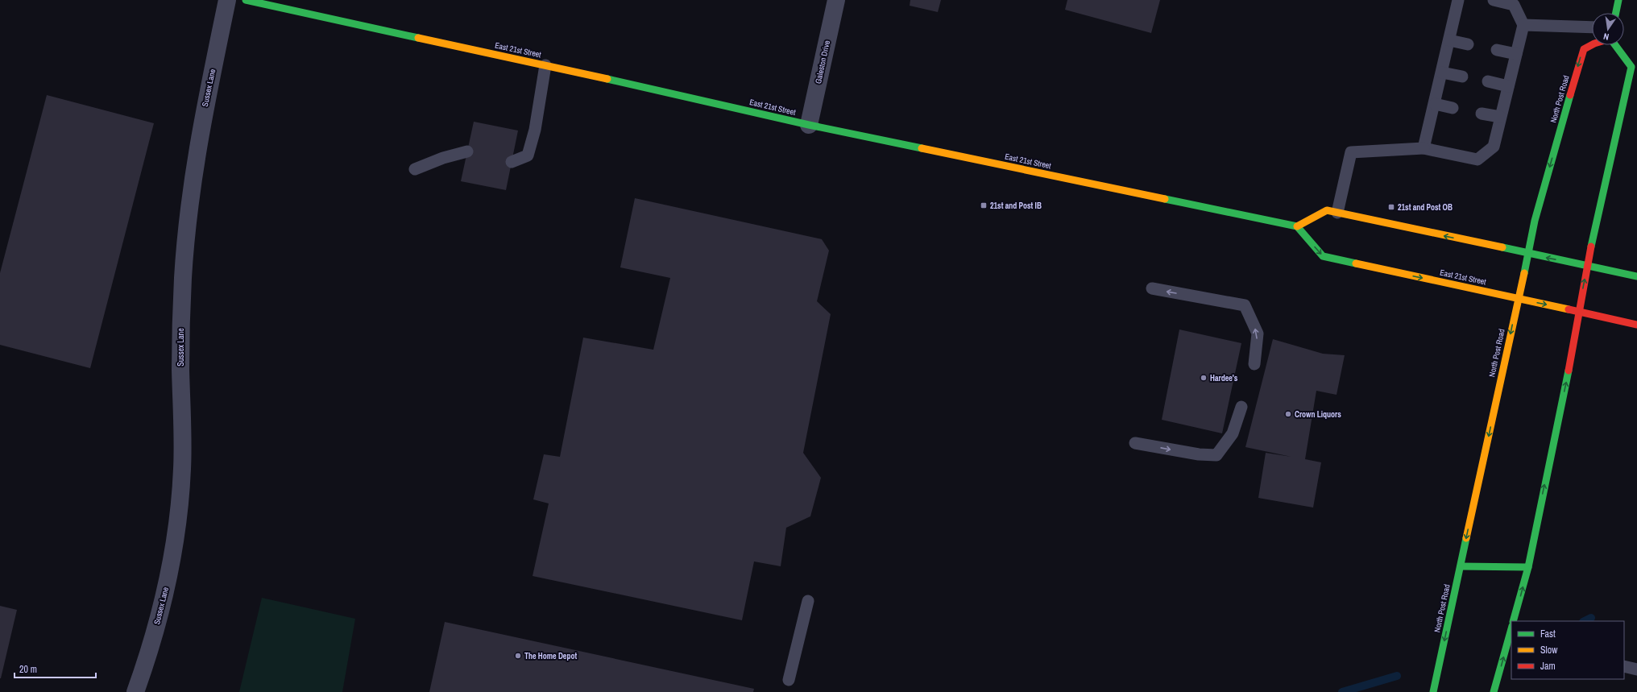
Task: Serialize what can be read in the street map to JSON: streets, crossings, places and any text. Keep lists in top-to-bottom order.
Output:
{
  "streets": {
    "main road": ["East 21st Street", "North Post Road"],
    "street": ["Galeston Drive", "Sussex Lane"]
  },
  "crossings": [
    ["East 21st Street", "Galeston Drive"],
    ["East 21st Street", "North Post Road"]
  ],
  "places": {
    "transit": ["21st and Post IB", "21st and Post OB"],
    "other": ["Hardee's", "Crown Liquors", "The Home Depot"]
  },
  "legend": ["Fast", "Slow", "Jam"],
  "scale_bar": "20 m",
  "north": "bottom"
}
